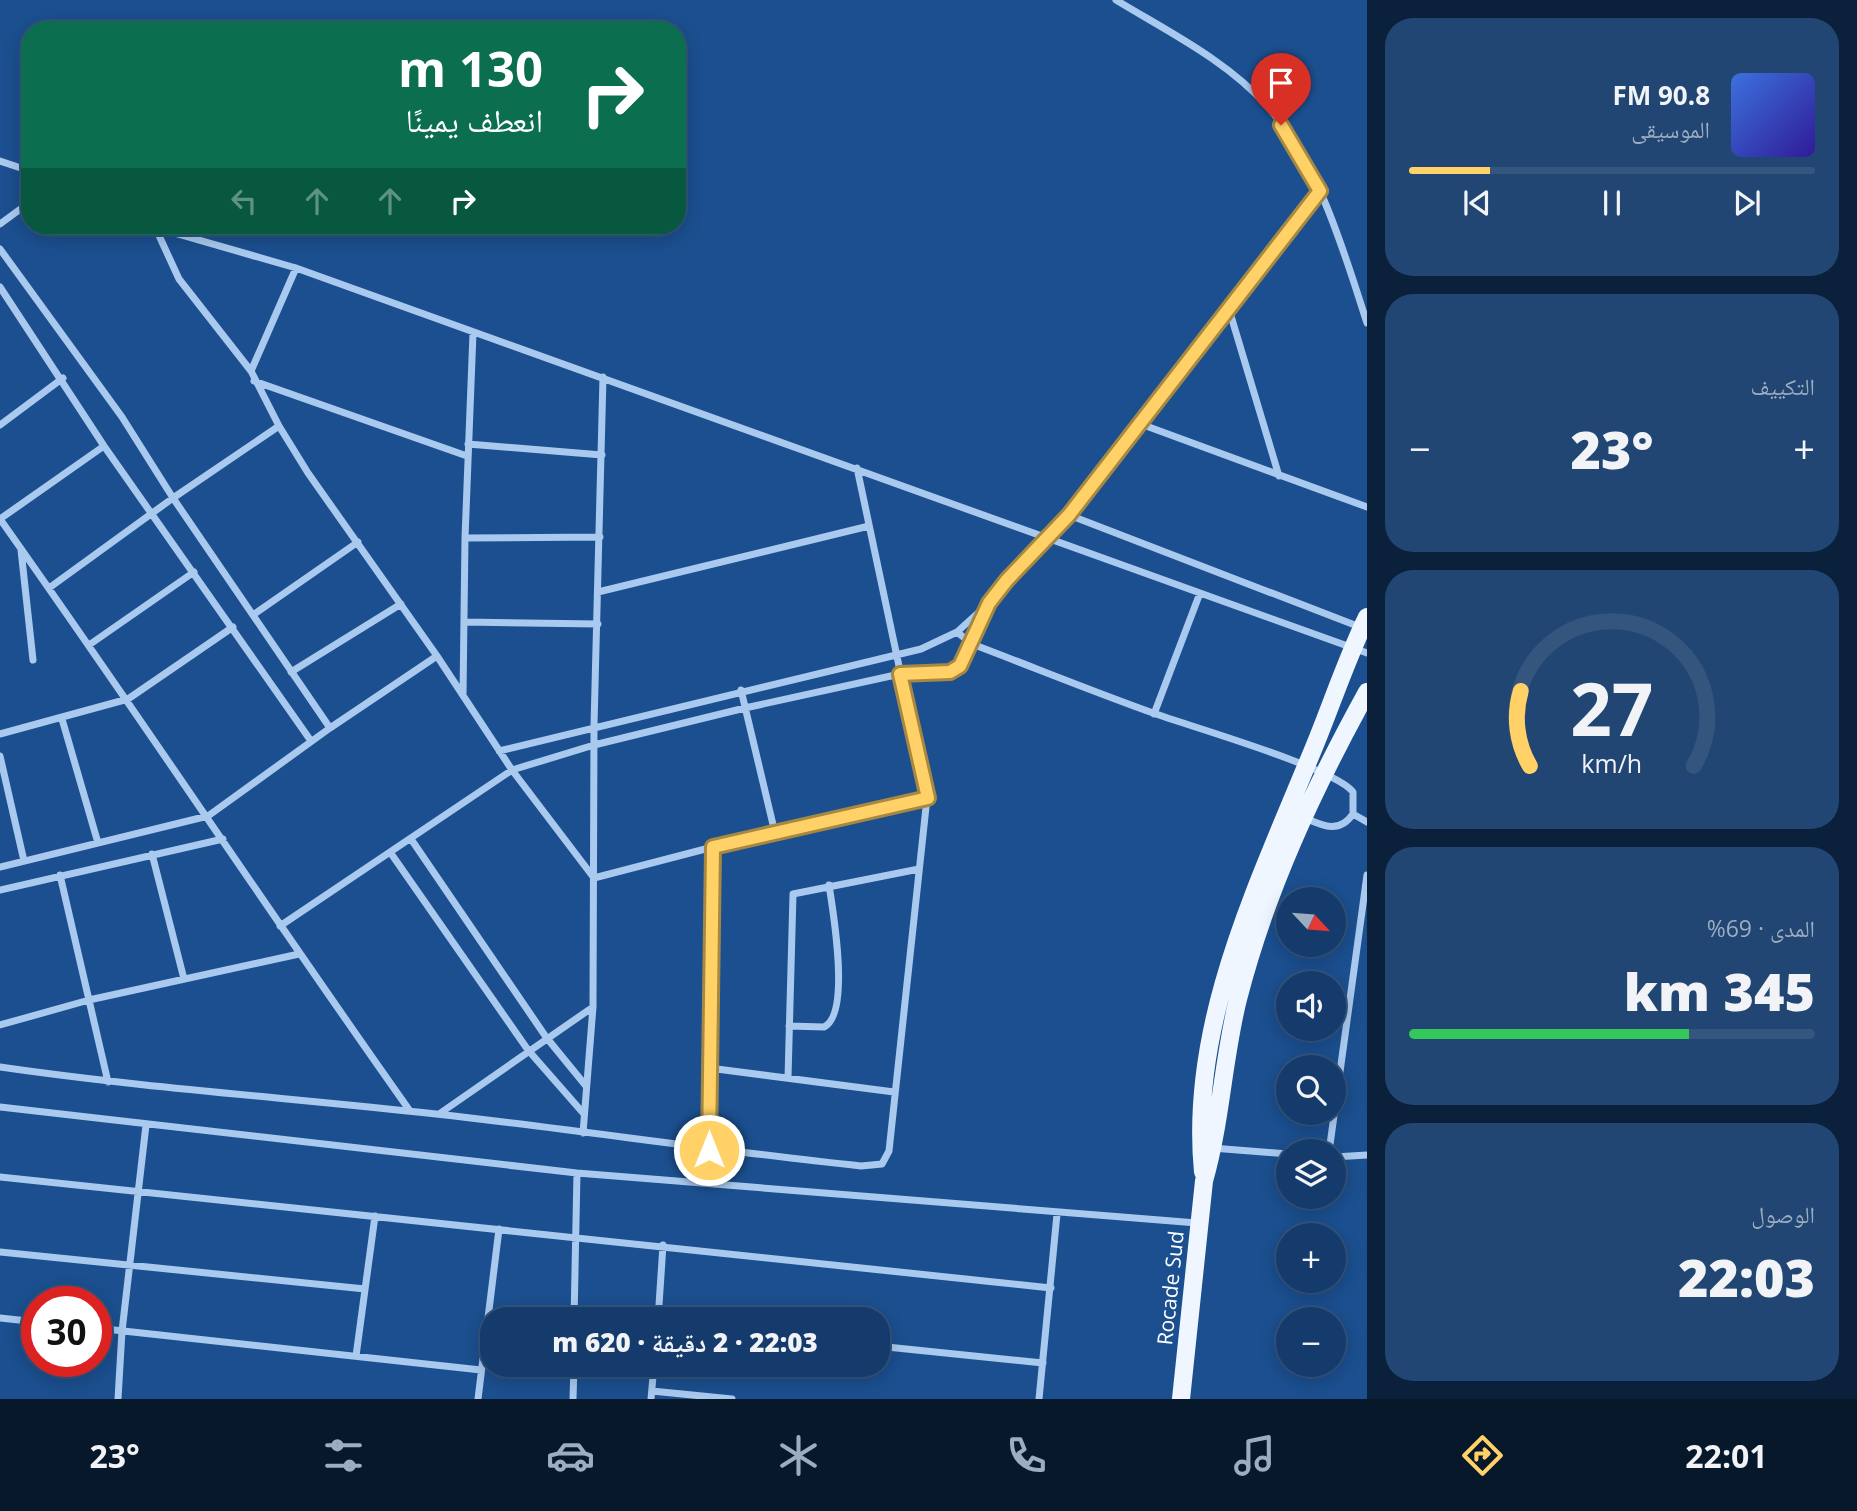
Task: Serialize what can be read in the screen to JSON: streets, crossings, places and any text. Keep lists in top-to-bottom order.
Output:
{
  "streets": {
    "main road": ["Rocade Sud"]
  },
  "north": "bottom right",
  "page": {
    "turn": ["130 m", "انعطف يمينًا"],
    "song": ["90.8 FM", "الموسيقى"],
    "tile": [
      "التكييف",
      ["المدى · 69%", "345 km"],
      ["الوصول", "22:03"]
    ],
    "heat": ["−", "23°", "+"],
    "map_buttons": ["+", "−"],
    "limit": "30",
    "trip": "22:03 · 2 دقيقة · 620 m",
    "tabs": ["22:01", "23°"],
    "gauge": ["27", "km/h"]
  }
}
